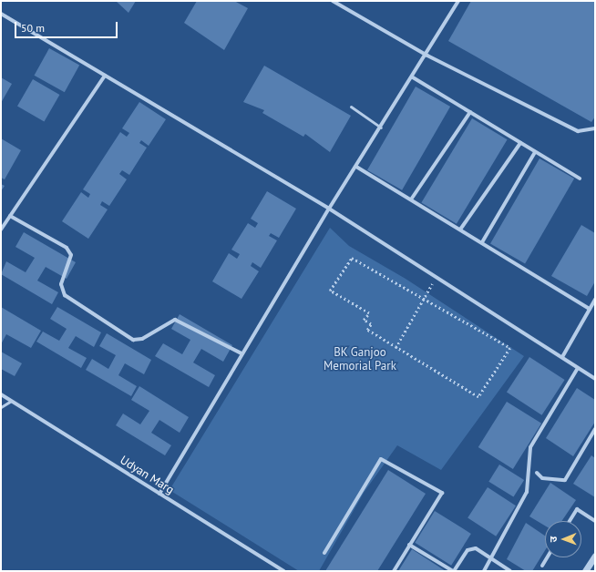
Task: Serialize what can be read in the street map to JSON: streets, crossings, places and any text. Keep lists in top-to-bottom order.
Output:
{
  "streets": {
    "street": ["Udyan Marg"]
  },
  "parks": ["BK Ganjoo Memorial Park"],
  "scale_bar": "50 m",
  "north": "left"
}
